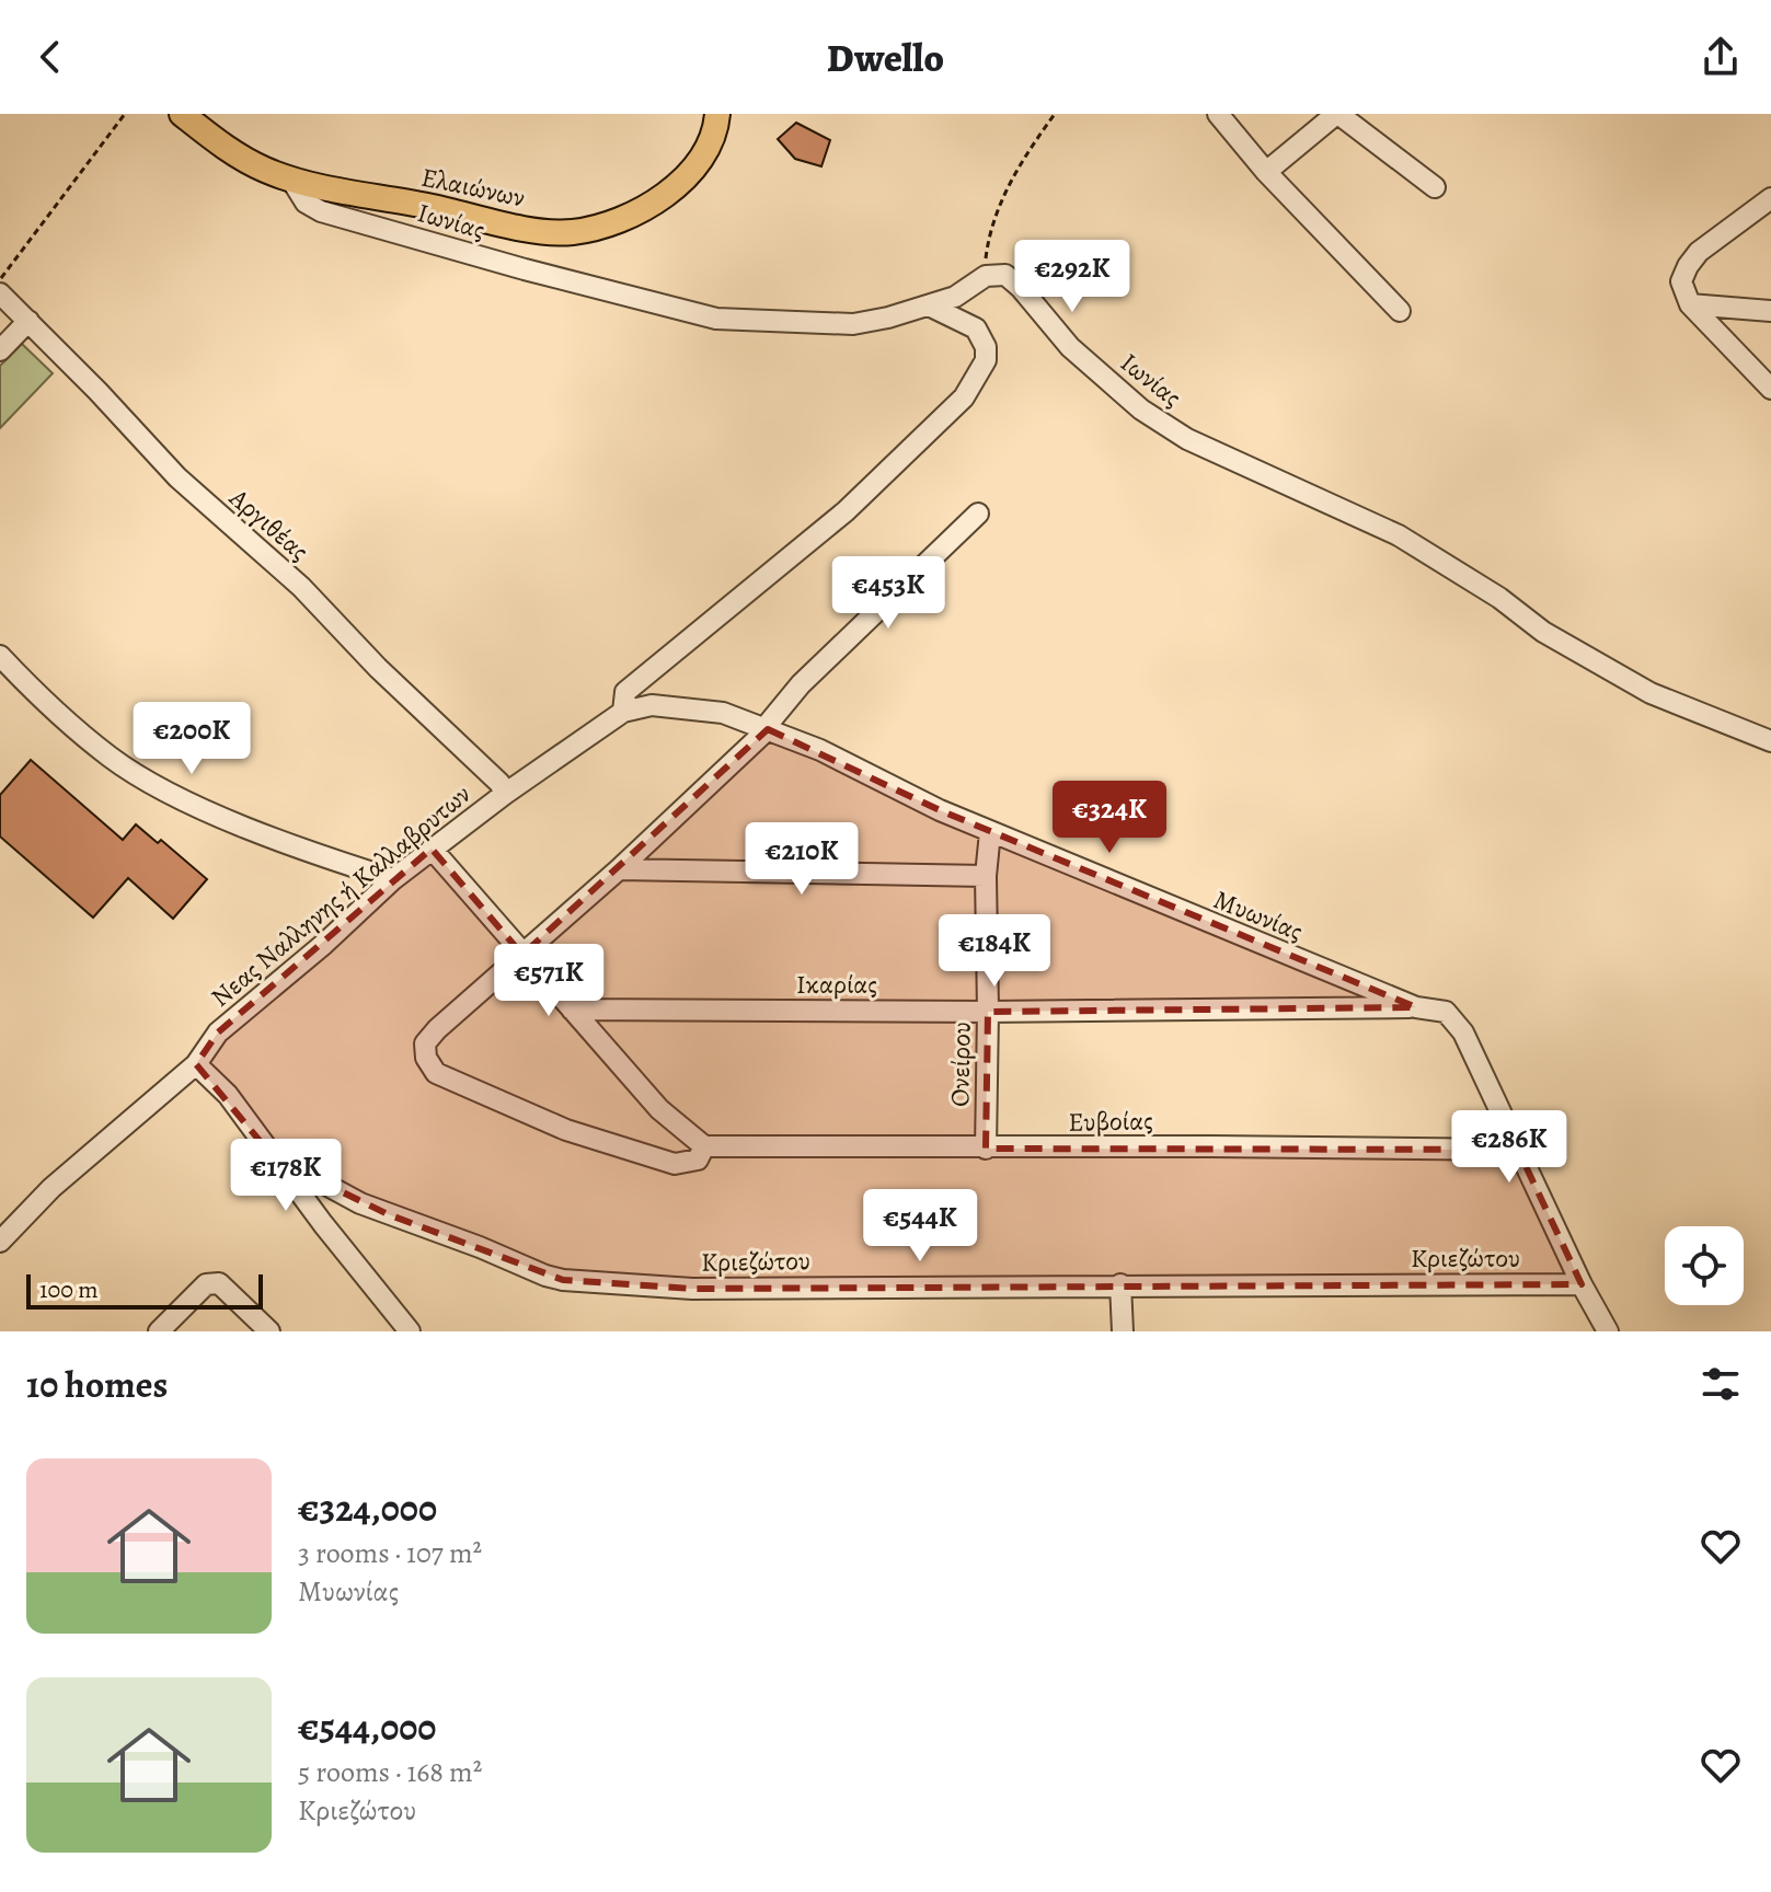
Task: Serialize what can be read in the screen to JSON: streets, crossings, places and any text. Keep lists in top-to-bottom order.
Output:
{
  "streets": {
    "main road": ["Ελαιώνων"],
    "street": [
      "Ιωνίας",
      "Αργιθέας",
      "Νεας Nαλληνης ή Καλλαβρυτων",
      "Μυωνίας",
      "Ικαρίας",
      "Ονείρου",
      "Ευβοίας",
      "Κριεζώτου"
    ]
  },
  "crossings": [
    ["Ελαιώνων", "Ιωνίας"],
    ["Αργιθέας", "Νεας Nαλληνης ή Καλλαβρυτων"],
    ["Νεας Nαλληνης ή Καλλαβρυτων", "Μυωνίας"],
    ["Μυωνίας", "Ικαρίας"],
    ["Μυωνίας", "Ονείρου"],
    ["Μυωνίας", "Ευβοίας"],
    ["Ικαρίας", "Ονείρου"],
    ["Ονείρου", "Ευβοίας"]
  ],
  "scale_bar": "100 m",
  "page": {
    "header": "Dwello",
    "price": [
      "€292K",
      "€453K",
      "€200K",
      "€324K",
      "€210K",
      "€184K",
      "€571K",
      "€286K",
      "€178K",
      "€544K"
    ],
    "scale": "100 m",
    "heading": "10 homes",
    "list": [
      {
        "name": "€324,000",
        "note": "3 rooms · 107 m² · Μυωνίας"
      },
      {
        "name": "€544,000",
        "note": "5 rooms · 168 m² · Κριεζώτου"
      }
    ]
  }
}
